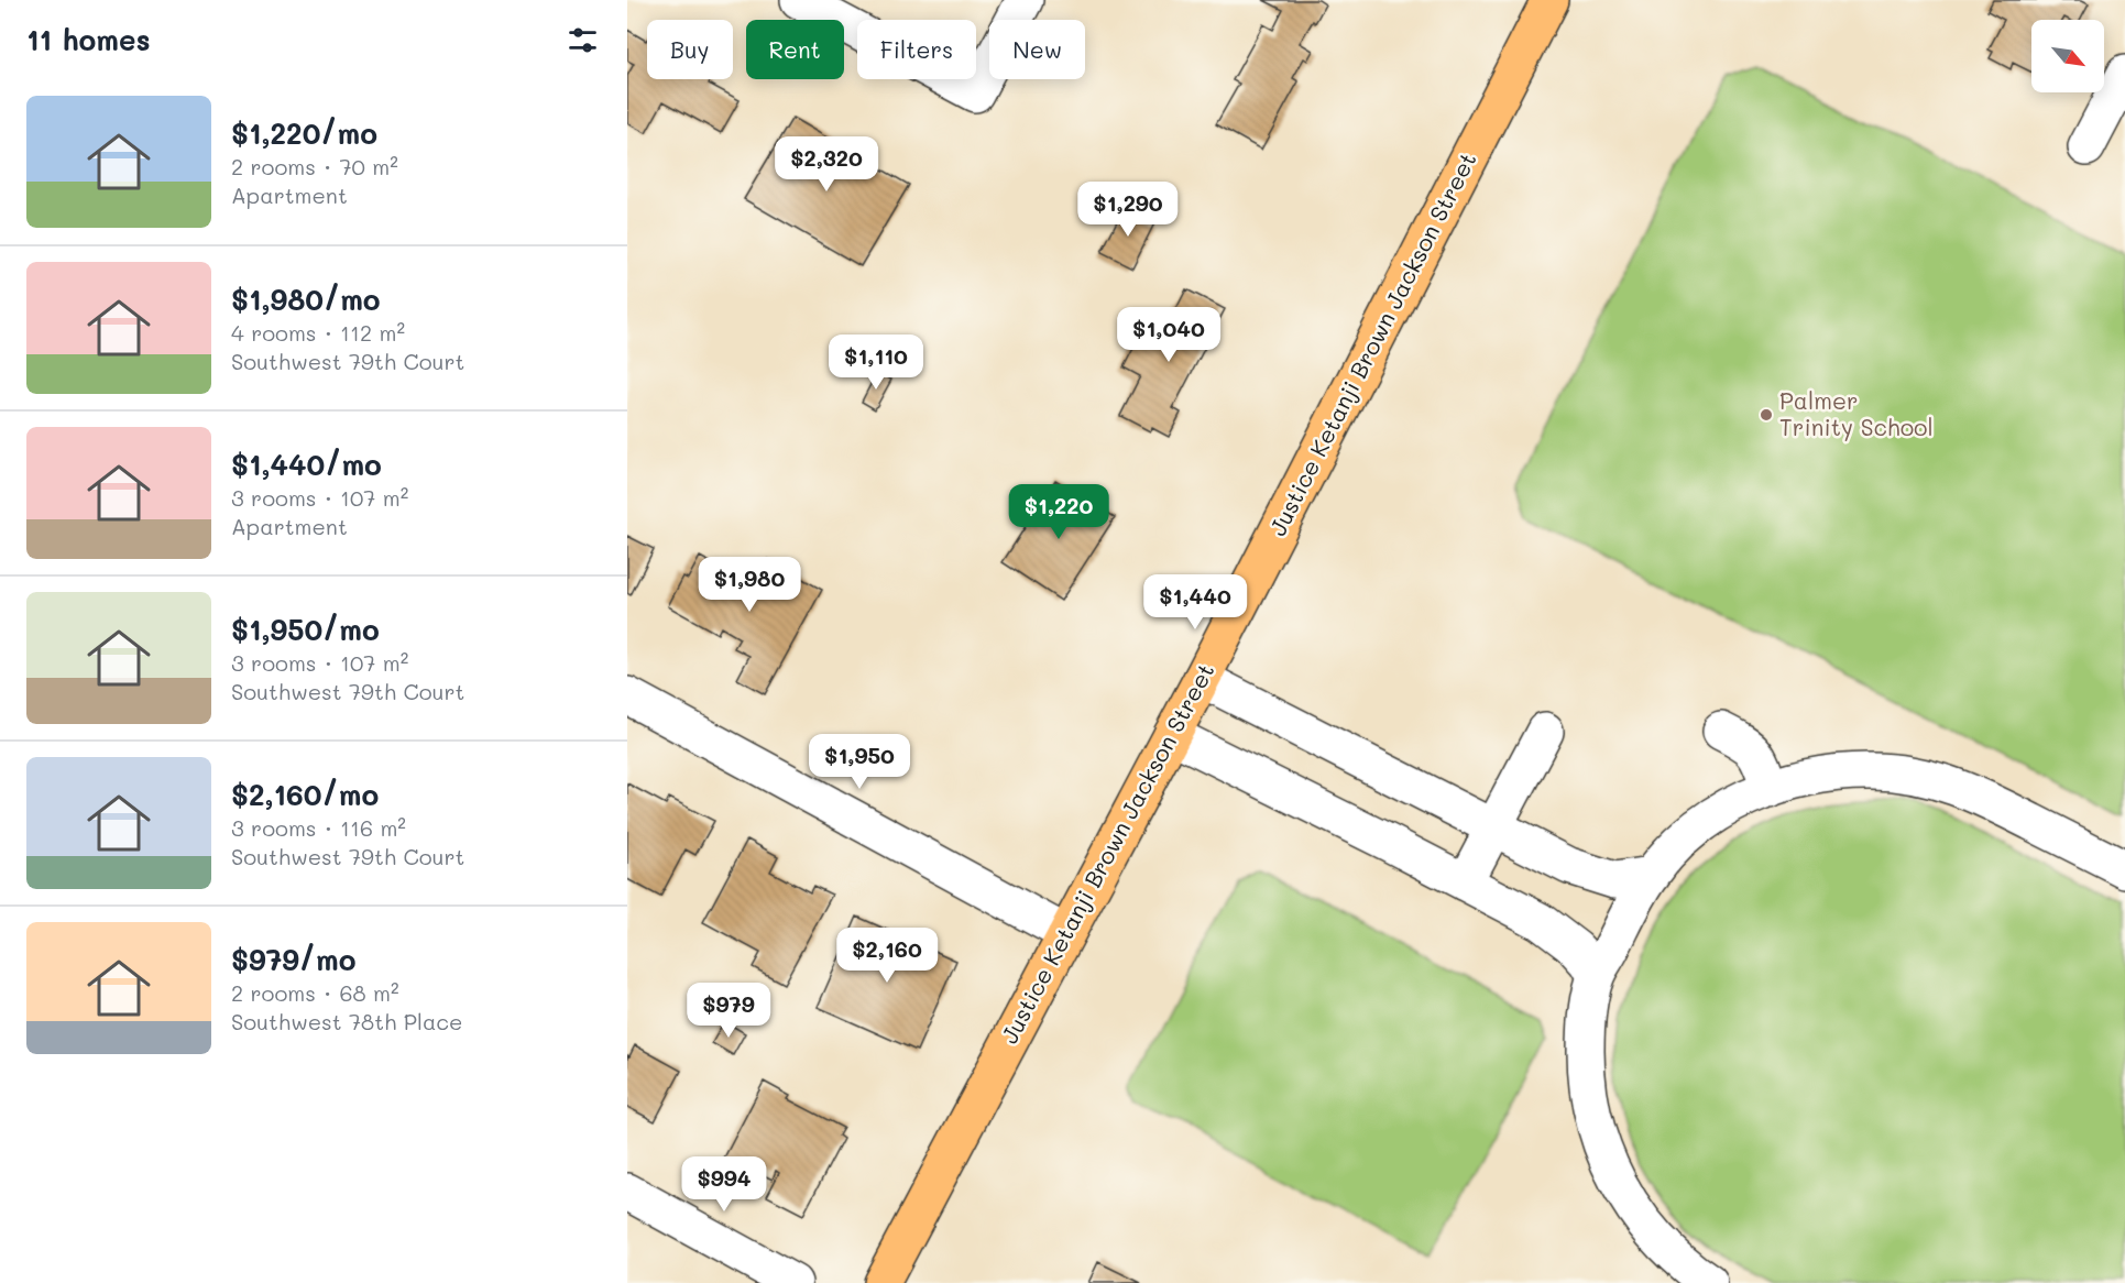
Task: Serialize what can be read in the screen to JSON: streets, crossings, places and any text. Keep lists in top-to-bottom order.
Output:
{
  "streets": {
    "main road": ["Justice Ketanji Brown Jackson Street"]
  },
  "places": ["Palmer Trinity School"],
  "north": "bottom right",
  "page": {
    "heading": "11 homes",
    "chip": [
      "Buy",
      "Rent",
      "Filters",
      "New"
    ],
    "list": [
      {
        "name": "$1,220/mo",
        "note": "2 rooms · 70 m² · Apartment"
      },
      {
        "name": "$1,980/mo",
        "note": "4 rooms · 112 m² · Southwest 79th Court"
      },
      {
        "name": "$1,440/mo",
        "note": "3 rooms · 107 m² · Apartment"
      },
      {
        "name": "$1,950/mo",
        "note": "3 rooms · 107 m² · Southwest 79th Court"
      },
      {
        "name": "$2,160/mo",
        "note": "3 rooms · 116 m² · Southwest 79th Court"
      },
      {
        "name": "$979/mo",
        "note": "2 rooms · 68 m² · Southwest 78th Place"
      }
    ],
    "price": [
      "$2,320",
      "$1,290",
      "$1,040",
      "$1,110",
      "$1,220",
      "$1,980",
      "$1,440",
      "$1,950",
      "$2,160",
      "$979",
      "$994"
    ]
  }
}
